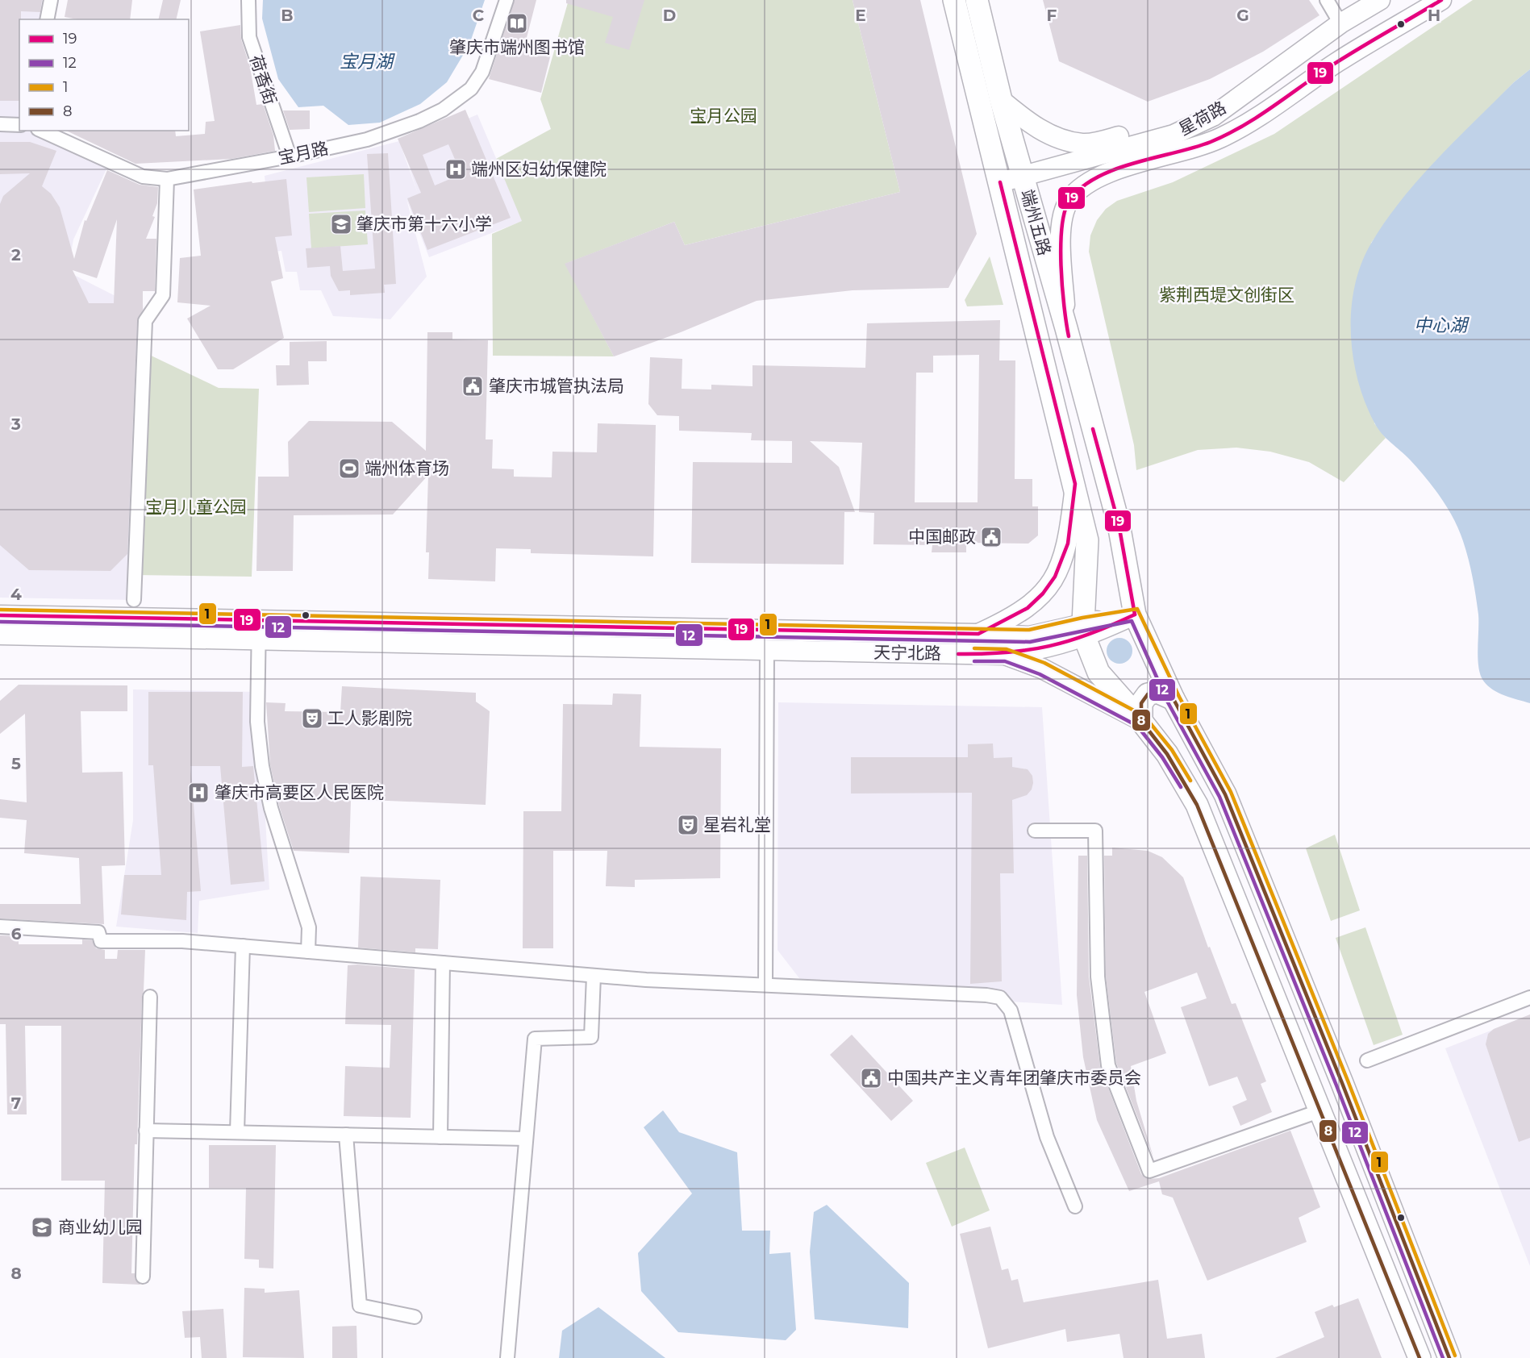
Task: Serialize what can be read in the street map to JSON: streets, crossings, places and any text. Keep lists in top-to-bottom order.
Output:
{
  "streets": {
    "main road": ["星荷路", "端州五路", "天宁北路"],
    "street": ["荷香街", "宝月路"]
  },
  "crossings": [
    ["荷香街", "宝月路"],
    ["星荷路", "端州五路"],
    ["端州五路", "天宁北路"]
  ],
  "water": ["宝月湖", "中心湖"],
  "parks": ["宝月公园", "紫荆西堤文创街区", "宝月儿童公园"],
  "places": {
    "library": ["肇庆市端州图书馆"],
    "hospital": ["端州区妇幼保健院", "肇庆市高要区人民医院"],
    "school or university": ["肇庆市第十六小学", "商业幼儿园"],
    "public building": ["肇庆市城管执法局", "中国邮政", "中国共产主义青年团肇庆市委员会"],
    "sports": ["端州体育场"],
    "theatre": ["工人影剧院", "星岩礼堂"]
  },
  "lines": [
    "transit line 19",
    "transit line 1",
    "transit line 12",
    "transit line 8"
  ],
  "legend": [
    "19",
    "12",
    "1",
    "8"
  ],
  "grid": {
    "columns": [
      "B",
      "C",
      "D",
      "E",
      "F",
      "G",
      "H"
    ],
    "rows": [
      "2",
      "3",
      "4",
      "5",
      "6",
      "7",
      "8"
    ]
  }
}
